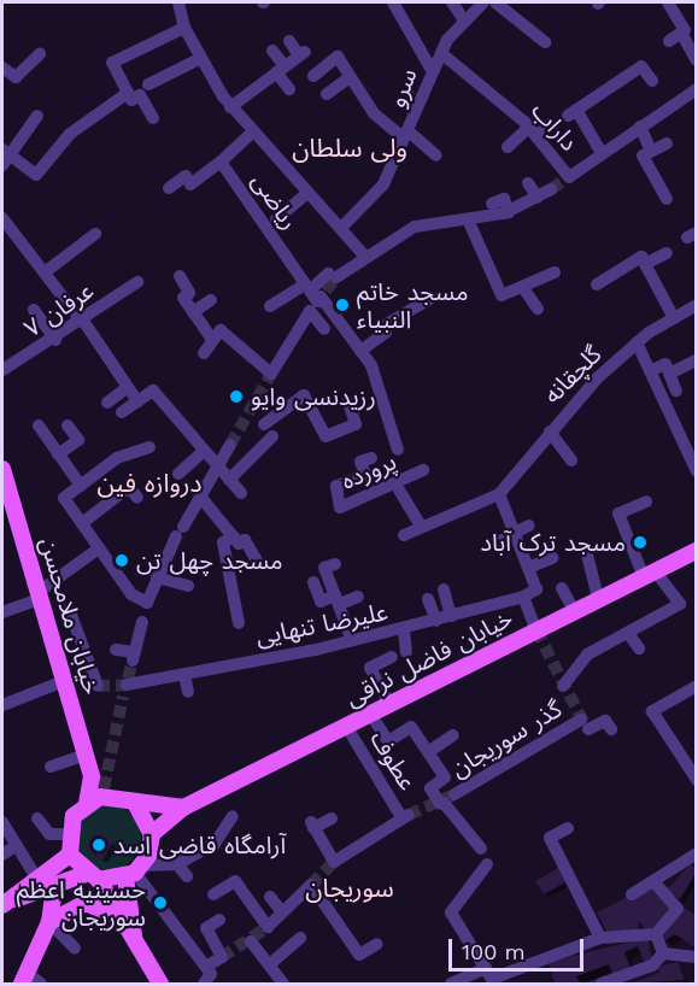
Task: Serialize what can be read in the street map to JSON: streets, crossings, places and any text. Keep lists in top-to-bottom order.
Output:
{
  "streets": {
    "main road": ["خیابان ملامحسن", "خیابان فاضل نراقی"],
    "street": [
      "سرو",
      "داراب",
      "ریاضی",
      "عرفان ۷",
      "گلچقانه",
      "پرورده",
      "علیرضا تنهایی",
      "گذر سوریجان",
      "عطوف"
    ]
  },
  "crossings": [
    ["سرو", "داراب"],
    ["خیابان فاضل نراقی", "عطوف"]
  ],
  "districts": ["ولی سلطان", "دروازه فین", "سوریجان"],
  "places": [
    "مسجد خاتم النبیاء",
    "رزیدنسی وایو",
    "مسجد ترک آباد",
    "مسجد چهل تن",
    "آرامگاه قاضی اسد",
    "حسینیه اعظم سوریجان"
  ],
  "scale_bar": "100 m"
}
